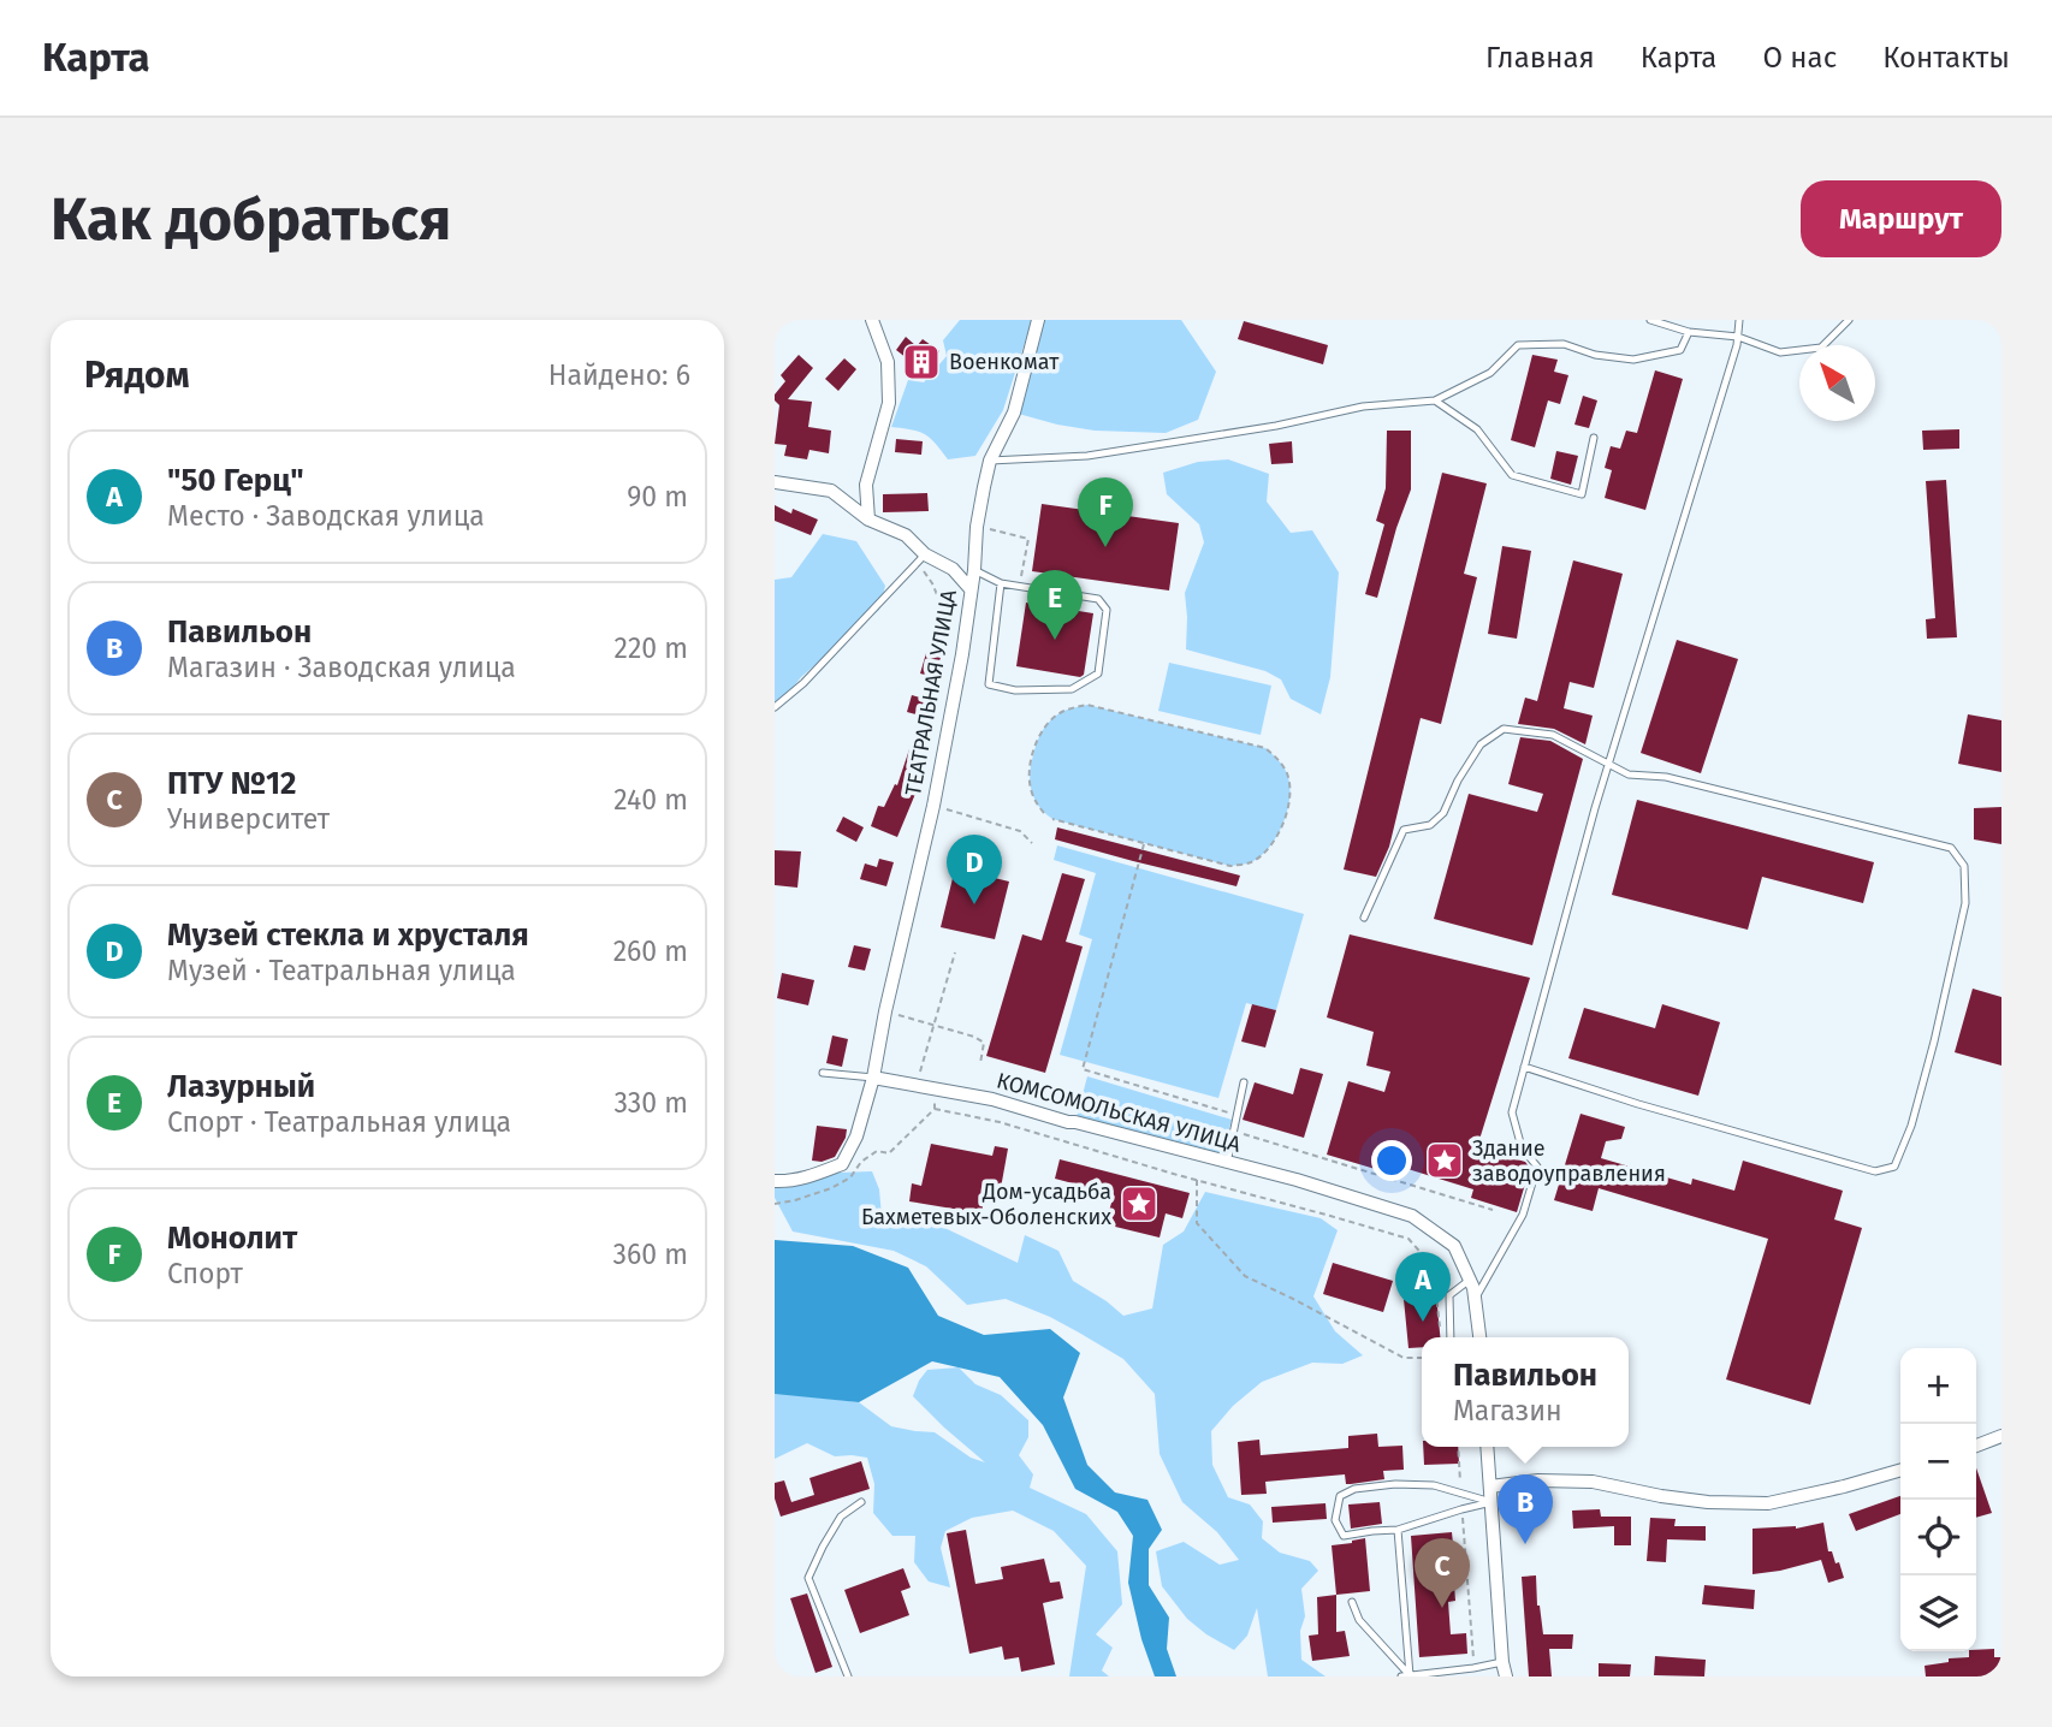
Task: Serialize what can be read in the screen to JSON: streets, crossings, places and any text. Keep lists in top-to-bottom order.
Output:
{
  "streets": {
    "street": ["ТЕАТРАЛЬНАЯ УЛИЦА", "КОМСОМОЛЬСКАЯ УЛИЦА"]
  },
  "crossings": [
    ["ТЕАТРАЛЬНАЯ УЛИЦА", "КОМСОМОЛЬСКАЯ УЛИЦА"]
  ],
  "places": {
    "building": ["Военкомат"],
    "place": ["Здание заводоуправления", "Дом-усадьба Бахметевых-Оболенских"]
  },
  "north": "top left",
  "page": {
    "header": "Карта",
    "nav": [
      "Главная",
      "Карта",
      "О нас",
      "Контакты"
    ],
    "buttons": "Маршрут",
    "title": "Как добраться",
    "heading": ["Рядом", "Найдено: 6"],
    "list": [
      {
        "mark": "A",
        "name": "\"50 Герц\"",
        "note": "Место · Заводская улица",
        "value": "90 m"
      },
      {
        "mark": "B",
        "name": "Павильон",
        "note": "Магазин · Заводская улица",
        "value": "220 m"
      },
      {
        "mark": "C",
        "name": "ПТУ №12",
        "note": "Университет",
        "value": "240 m"
      },
      {
        "mark": "D",
        "name": "Музей стекла и хрусталя",
        "note": "Музей · Театральная улица",
        "value": "260 m"
      },
      {
        "mark": "E",
        "name": "Лазурный",
        "note": "Спорт · Театральная улица",
        "value": "330 m"
      },
      {
        "mark": "F",
        "name": "Монолит",
        "note": "Спорт",
        "value": "360 m"
      }
    ],
    "pins": [
      "F",
      "E",
      "D",
      "A",
      "B",
      "C"
    ],
    "popup": ["Павильон", "Магазин"],
    "map_buttons": ["+", "−"]
  }
}
